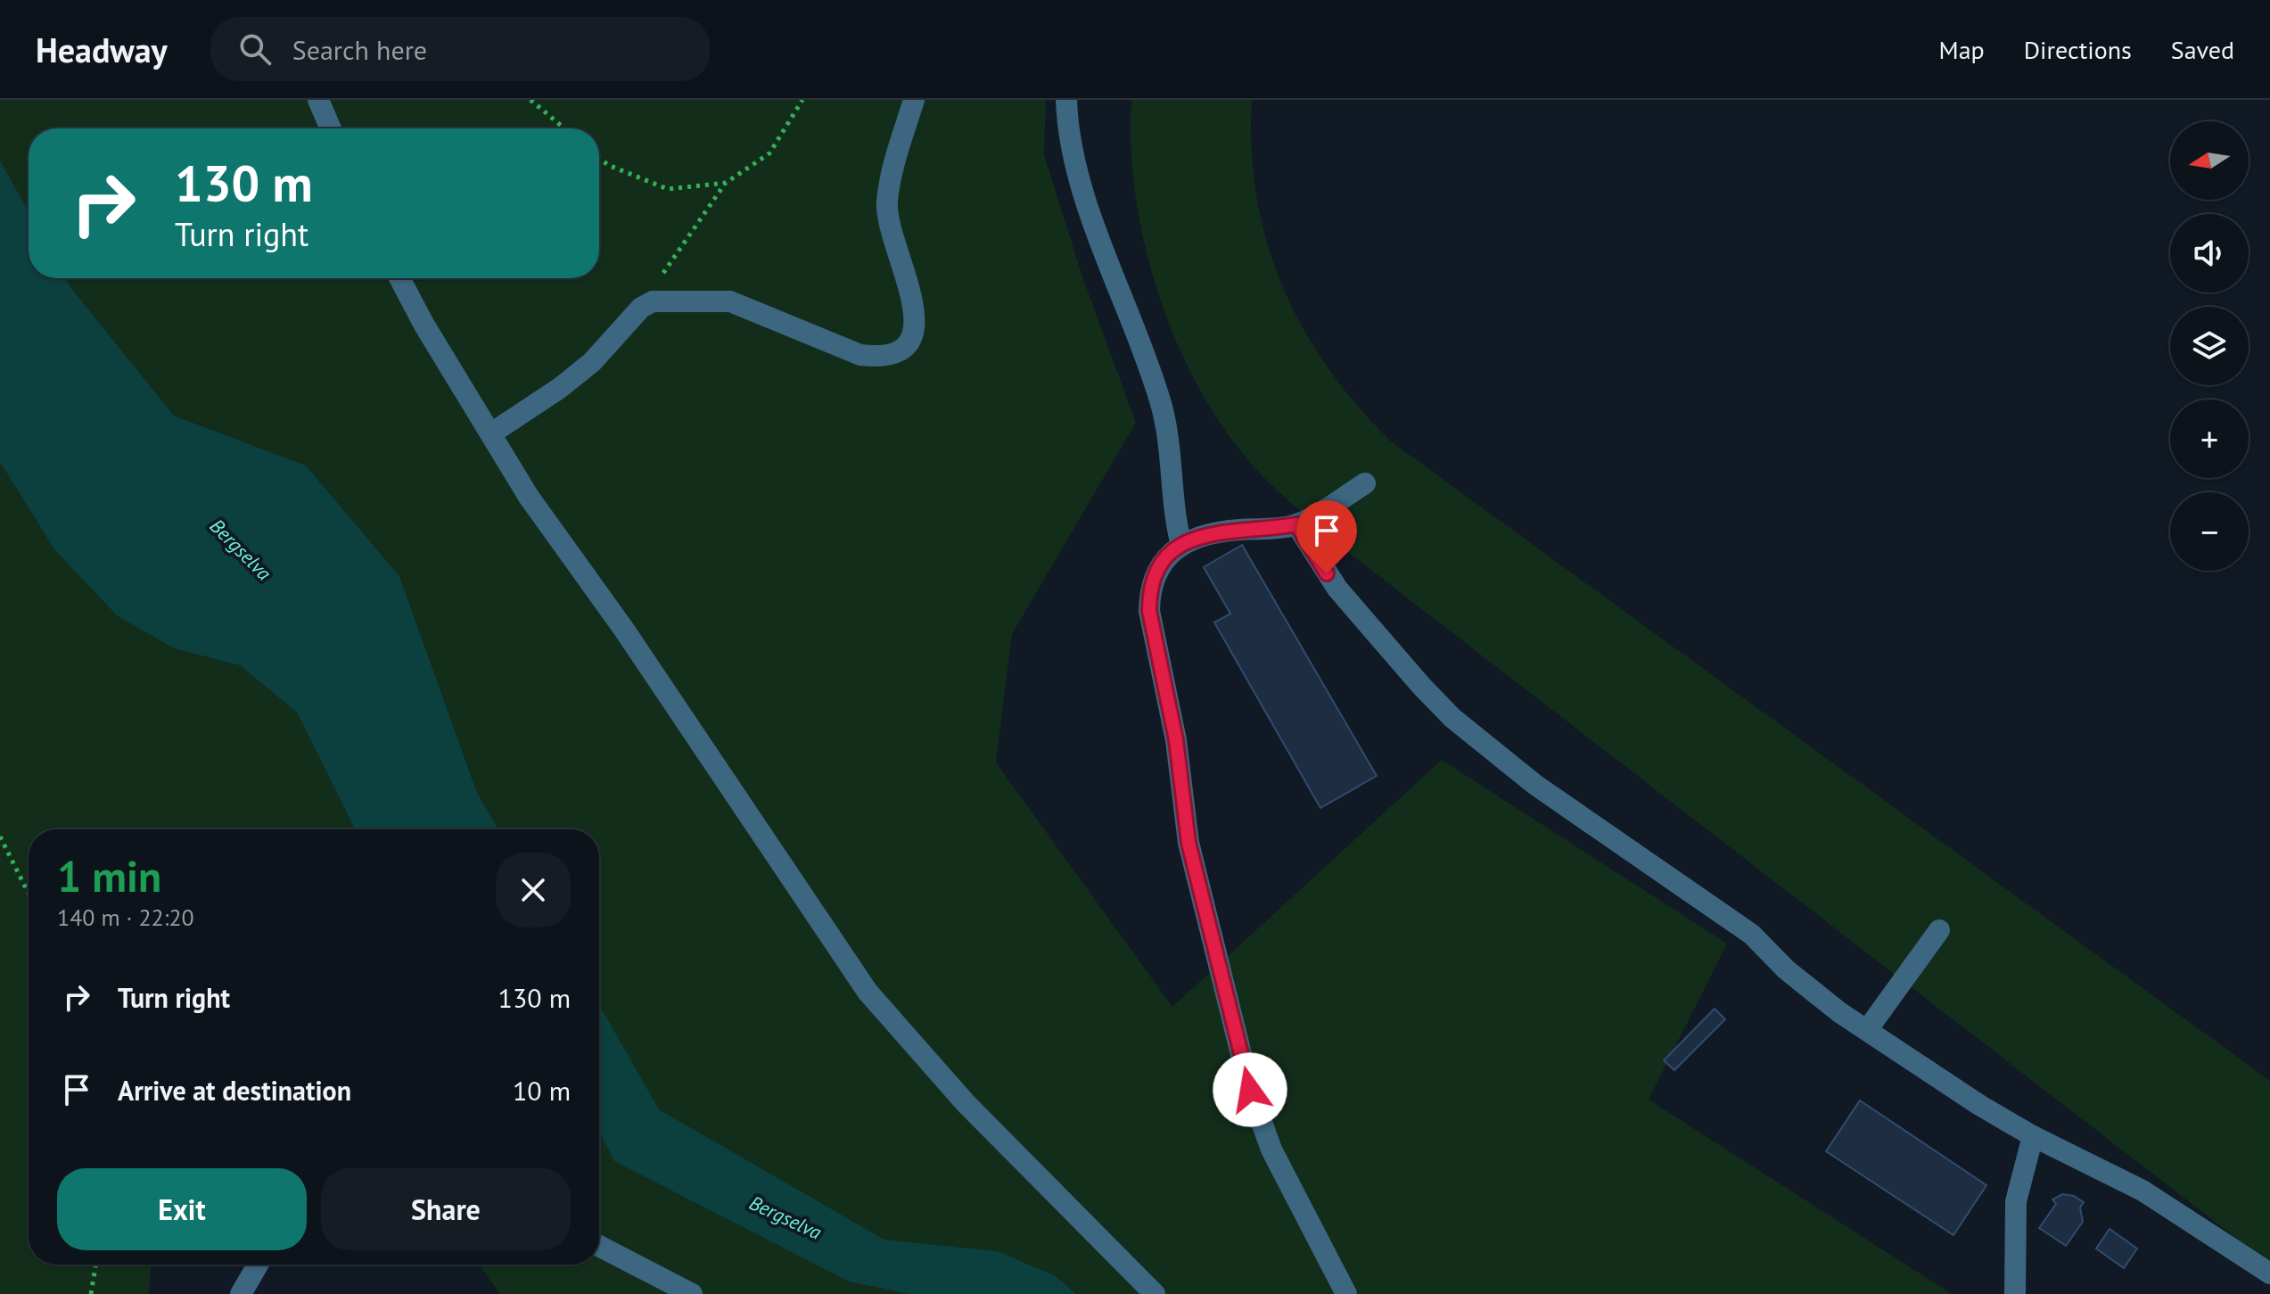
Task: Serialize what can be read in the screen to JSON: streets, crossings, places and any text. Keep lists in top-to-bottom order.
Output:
{
  "water": ["Bergselva"],
  "north": "left",
  "page": {
    "header": "Headway",
    "search": "Search here",
    "nav": ["Map", "Directions", "Saved"],
    "map_buttons": ["+", "−"],
    "turn": ["130 m", "Turn right"],
    "heading": ["1 min", "140 m · 22:20"],
    "list": [
      {
        "name": "Turn right",
        "value": "130 m"
      },
      {
        "name": "Arrive at destination",
        "value": "10 m"
      }
    ],
    "buttons": ["Exit", "Share"]
  }
}
